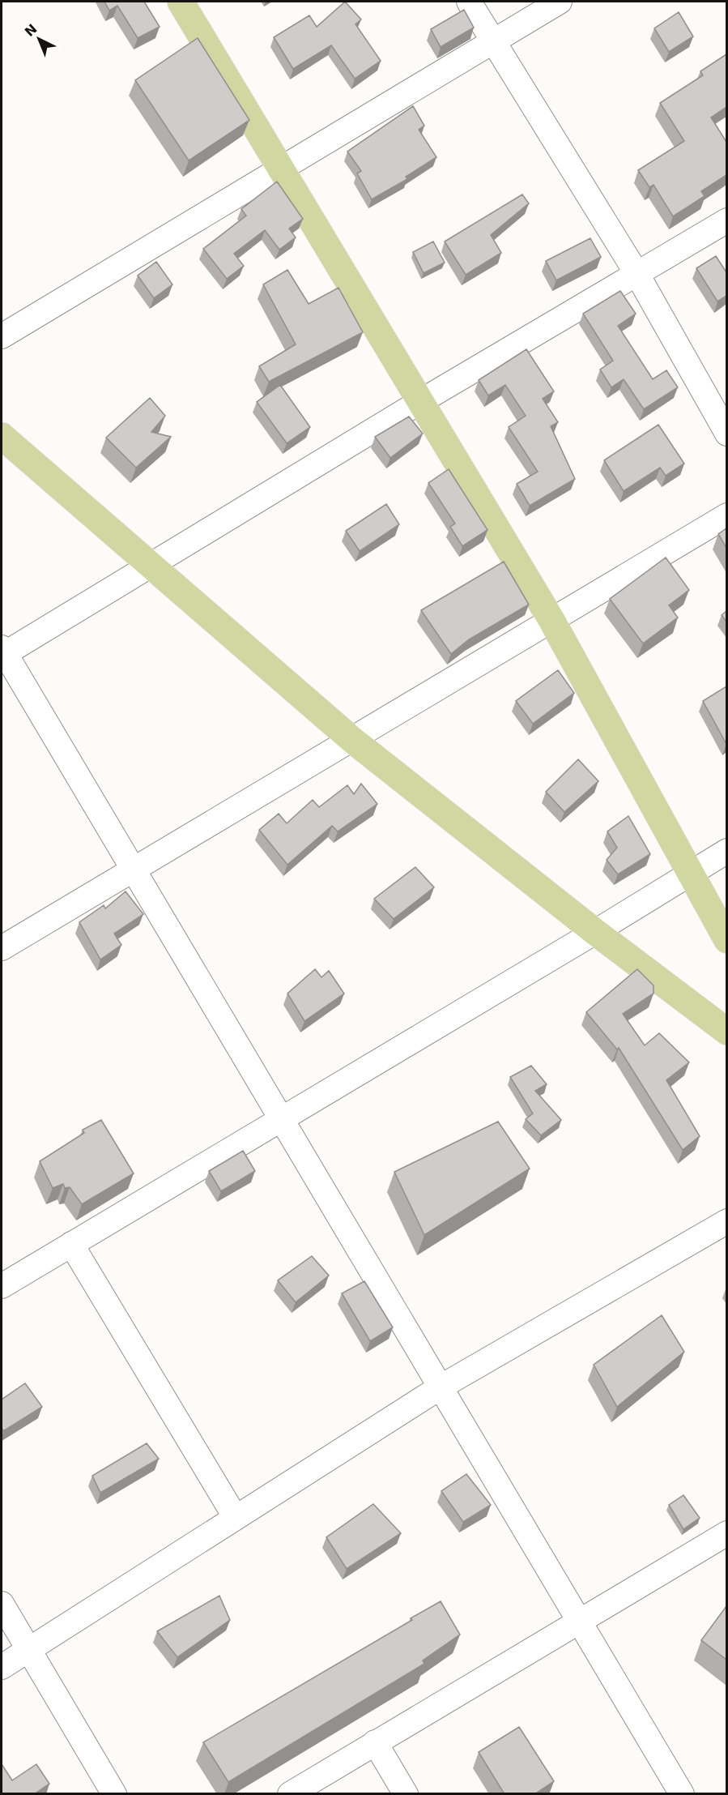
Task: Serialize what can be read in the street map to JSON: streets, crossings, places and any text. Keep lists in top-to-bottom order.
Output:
{
  "north": "top left"
}
